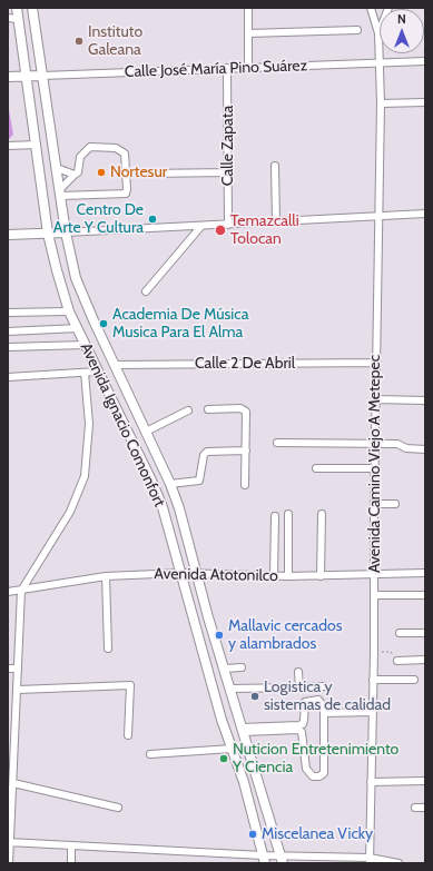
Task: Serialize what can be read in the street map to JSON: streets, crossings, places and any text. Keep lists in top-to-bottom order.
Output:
{
  "streets": {
    "main road": ["Calle José María Pino Suárez", "Avenida Ignacio Comonfort"],
    "street": [
      "Calle Zapata",
      "Calle 2 De Abril",
      "Avenida Camino Viejo A Metepec",
      "Avenida Atotonilco"
    ]
  },
  "crossings": [
    ["Calle José María Pino Suárez", "Calle Zapata"],
    ["Calle José María Pino Suárez", "Avenida Ignacio Comonfort"],
    ["Calle José María Pino Suárez", "Avenida Camino Viejo A Metepec"],
    ["Calle 2 De Abril", "Avenida Ignacio Comonfort"],
    ["Calle 2 De Abril", "Avenida Camino Viejo A Metepec"],
    ["Avenida Ignacio Comonfort", "Avenida Atotonilco"],
    ["Avenida Camino Viejo A Metepec", "Avenida Atotonilco"]
  ],
  "places": [
    "Instituto Galeana",
    "Nortesur",
    "Centro De Arte Y Cultura",
    "Temazcalli Tolocan",
    "Academia De Música Musica Para El Alma",
    "Mallavic cercados y alambrados",
    "Logistica y sistemas de calidad",
    "Nuticion Entretenimiento Y Ciencia",
    "Miscelanea Vicky"
  ],
  "north": "top"
}
